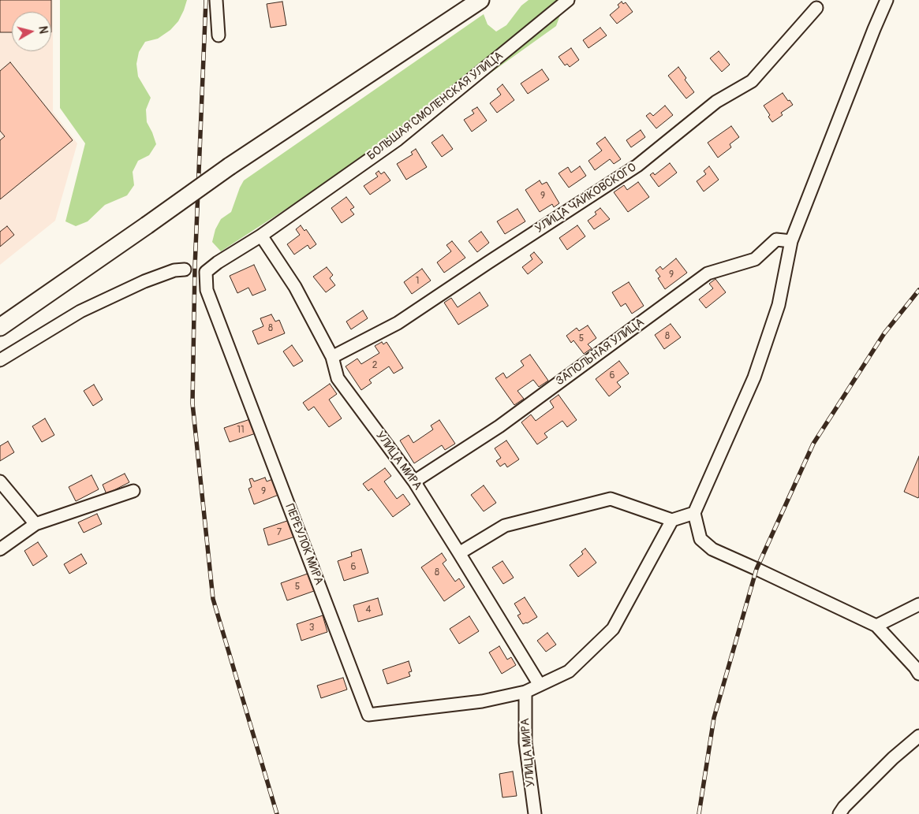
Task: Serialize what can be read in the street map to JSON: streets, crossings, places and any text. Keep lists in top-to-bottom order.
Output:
{
  "streets": {
    "street": [
      "БОЛЬШАЯ СМОЛЕНСКАЯ УЛИЦА",
      "УЛИЦА ЧАЙКОВСКОГО",
      "ЗАПОЛЬНАЯ УЛИЦА",
      "УЛИЦА МИРА",
      "ПЕРЕУЛОК МИРА"
    ]
  },
  "crossings": [
    ["БОЛЬШАЯ СМОЛЕНСКАЯ УЛИЦА", "УЛИЦА МИРА"],
    ["БОЛЬШАЯ СМОЛЕНСКАЯ УЛИЦА", "ПЕРЕУЛОК МИРА"],
    ["УЛИЦА ЧАЙКОВСКОГО", "УЛИЦА МИРА"],
    ["ЗАПОЛЬНАЯ УЛИЦА", "УЛИЦА МИРА"],
    ["УЛИЦА МИРА", "ПЕРЕУЛОК МИРА"]
  ],
  "house_numbers": [
    "9",
    "9",
    "1",
    "8",
    "8",
    "5",
    "2",
    "6",
    "11",
    "9",
    "7",
    "6",
    "8",
    "5",
    "4",
    "3"
  ],
  "north": "right"
}
